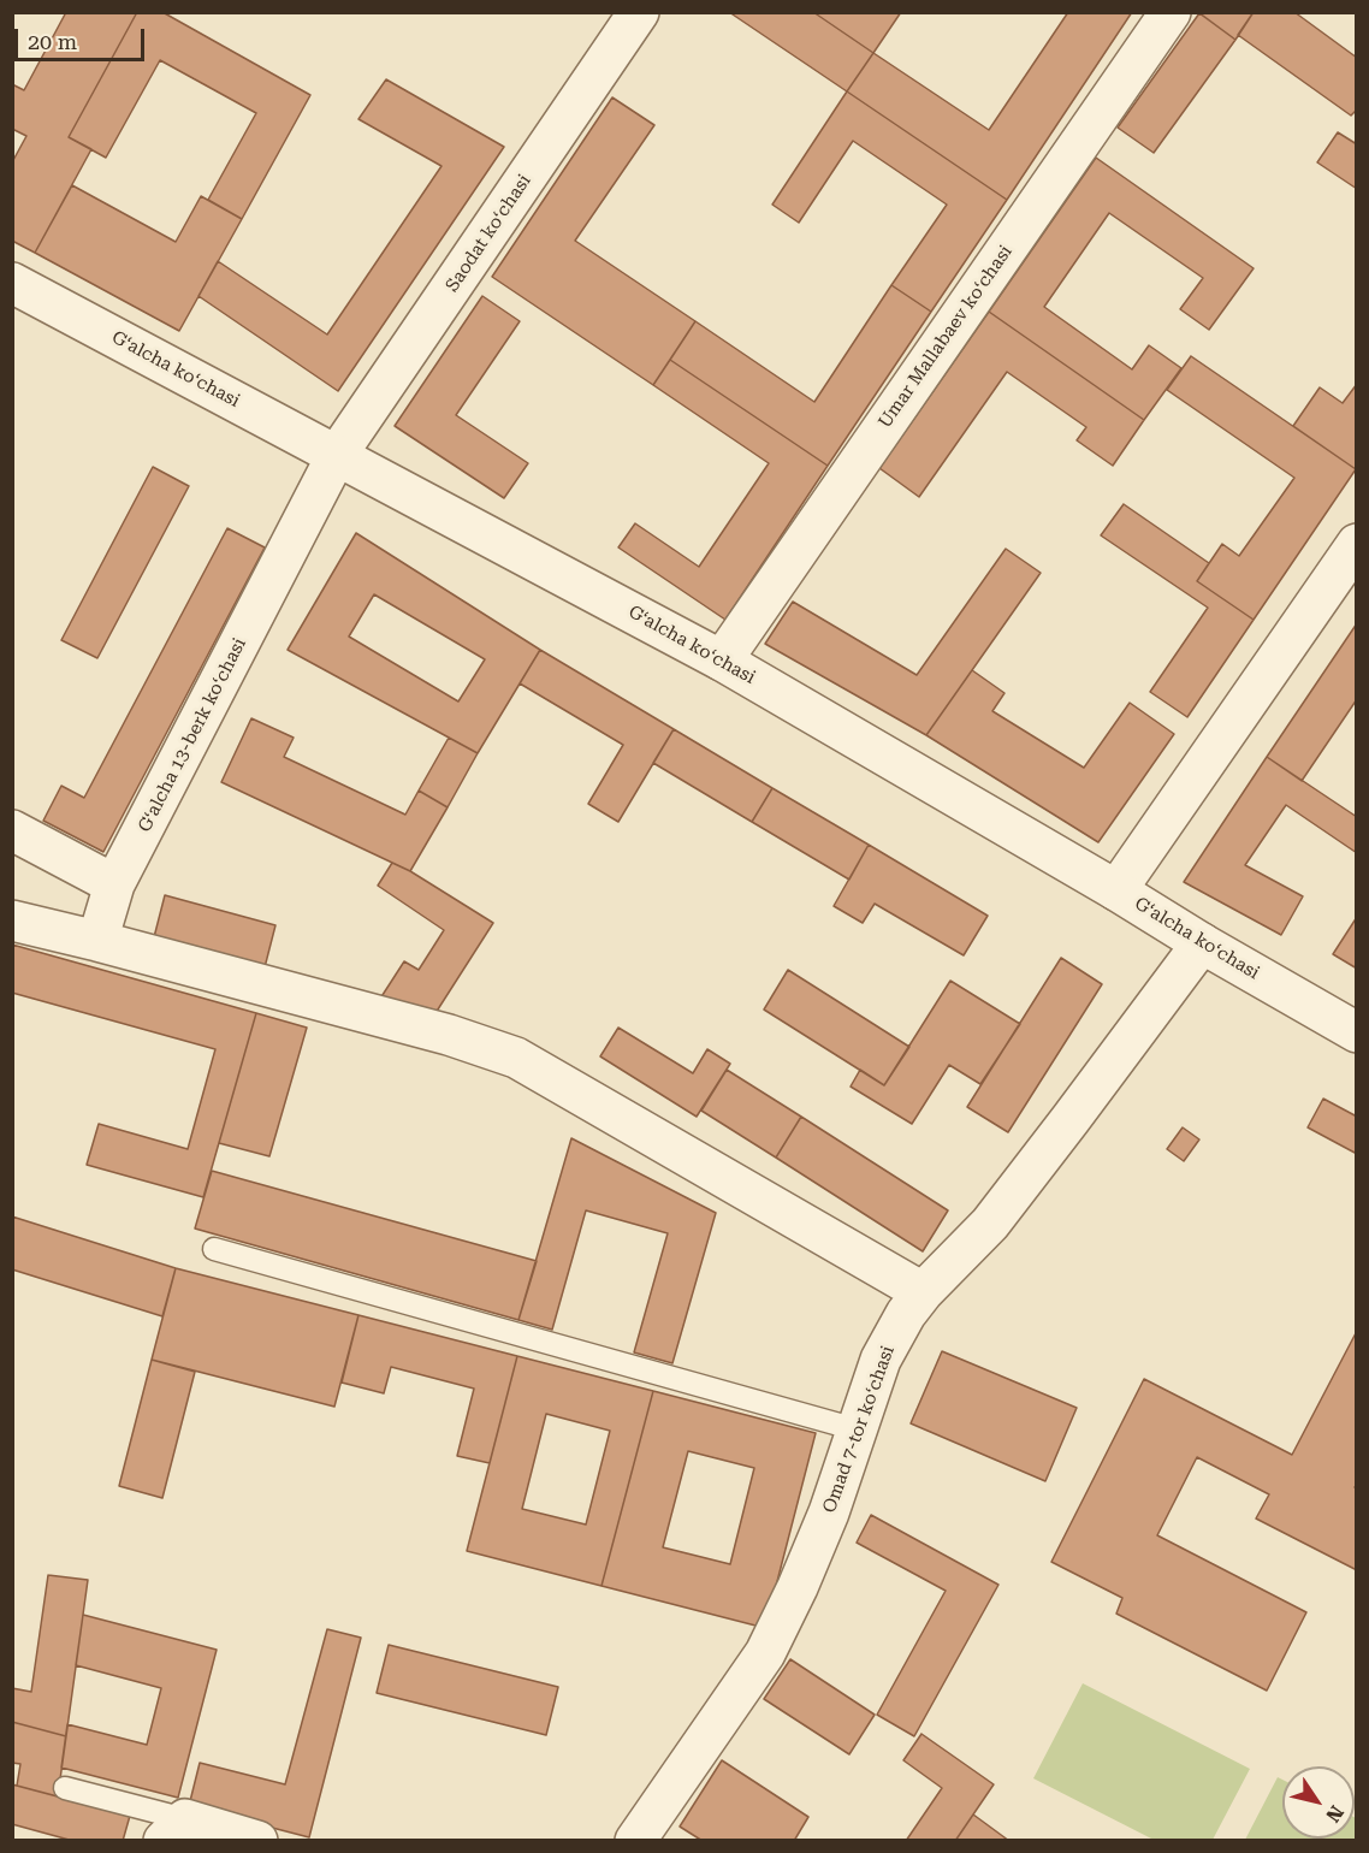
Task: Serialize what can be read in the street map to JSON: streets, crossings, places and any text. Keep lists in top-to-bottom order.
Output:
{
  "streets": {
    "street": [
      "Saodat koʻchasi",
      "Umar Mallabaev koʻchasi",
      "Gʻalcha koʻchasi",
      "Gʻalcha 13-berk koʻchasi",
      "Omad 7-tor koʻchasi"
    ]
  },
  "crossings": [
    ["Saodat koʻchasi", "Gʻalcha koʻchasi"],
    ["Saodat koʻchasi", "Gʻalcha 13-berk koʻchasi"],
    ["Umar Mallabaev koʻchasi", "Gʻalcha koʻchasi"],
    ["Gʻalcha koʻchasi", "Gʻalcha 13-berk koʻchasi"],
    ["Gʻalcha koʻchasi", "Omad 7-tor koʻchasi"]
  ],
  "scale_bar": "20 m",
  "north": "bottom right"
}
